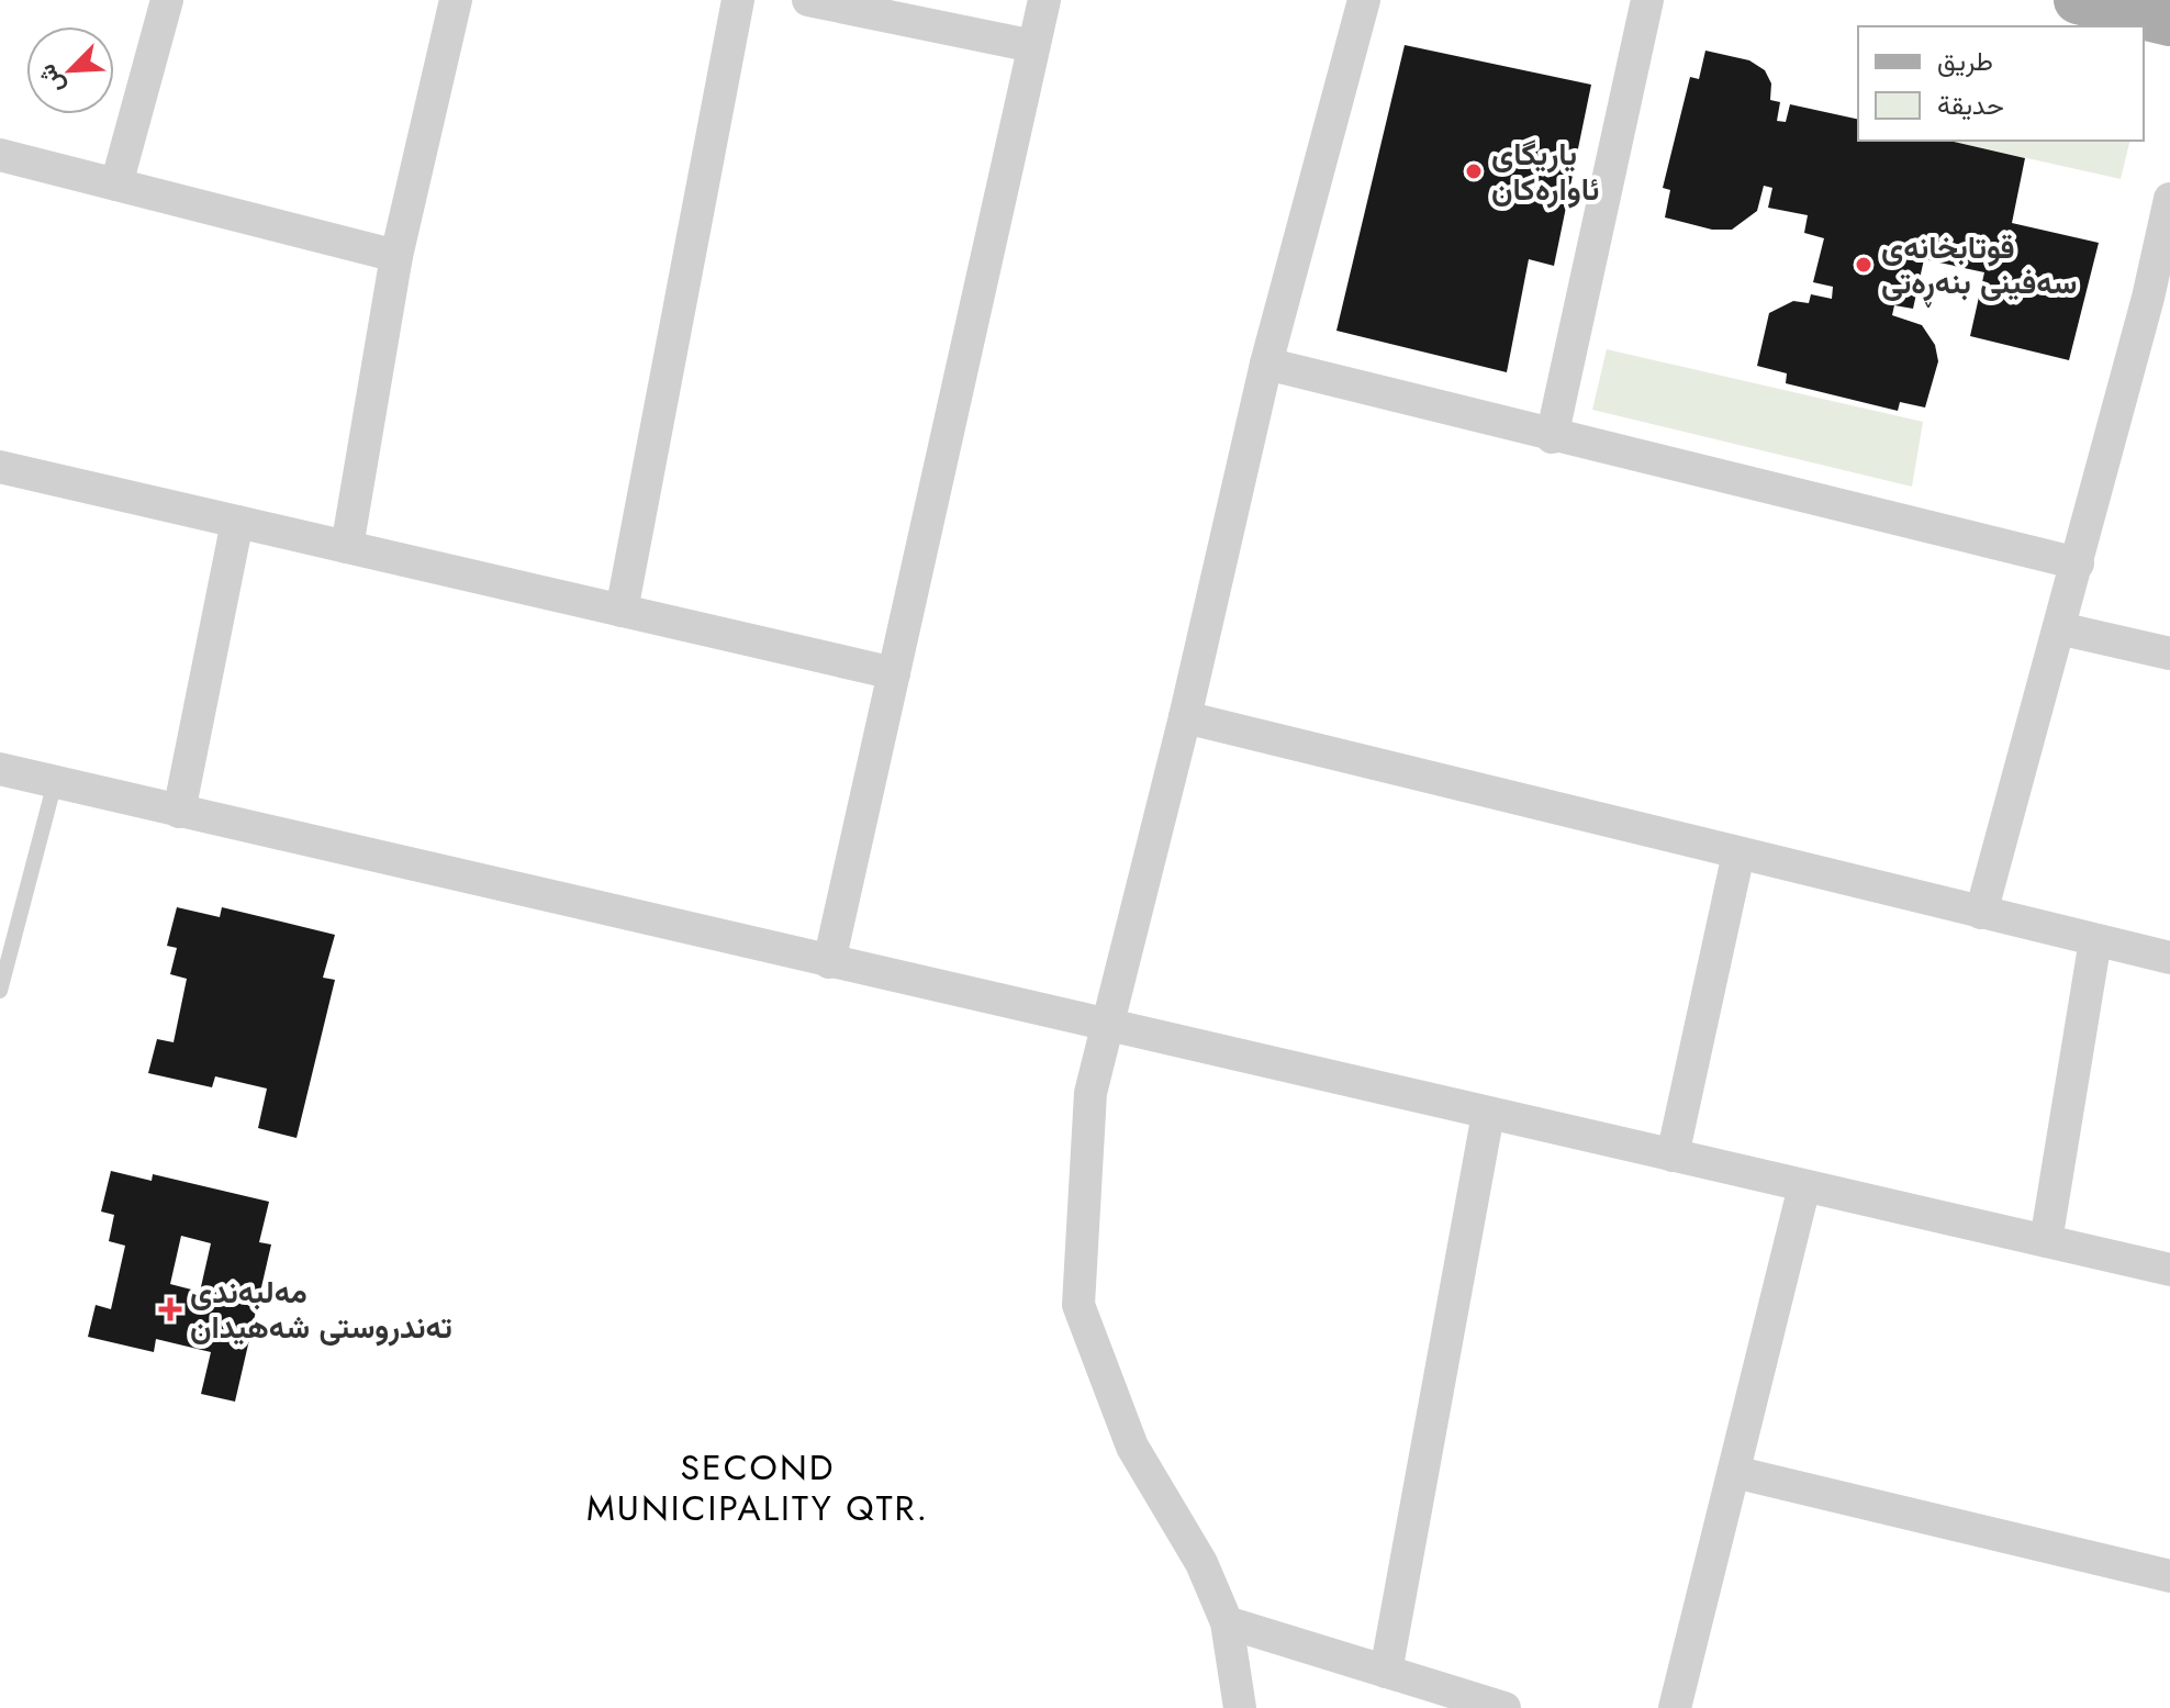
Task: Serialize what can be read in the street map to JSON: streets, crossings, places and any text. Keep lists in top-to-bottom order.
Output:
{
  "districts": ["SECOND MUNICIPALITY QTR."],
  "places": {
    "other": ["یاریگای ئاوارەکان", "قوتابخانەی سەفینی بنەڕەتی"],
    "health": ["مەلبەندی تەندروستی شەهیدان"]
  },
  "legend": ["طريق", "حديقة"],
  "north": "bottom left"
}
